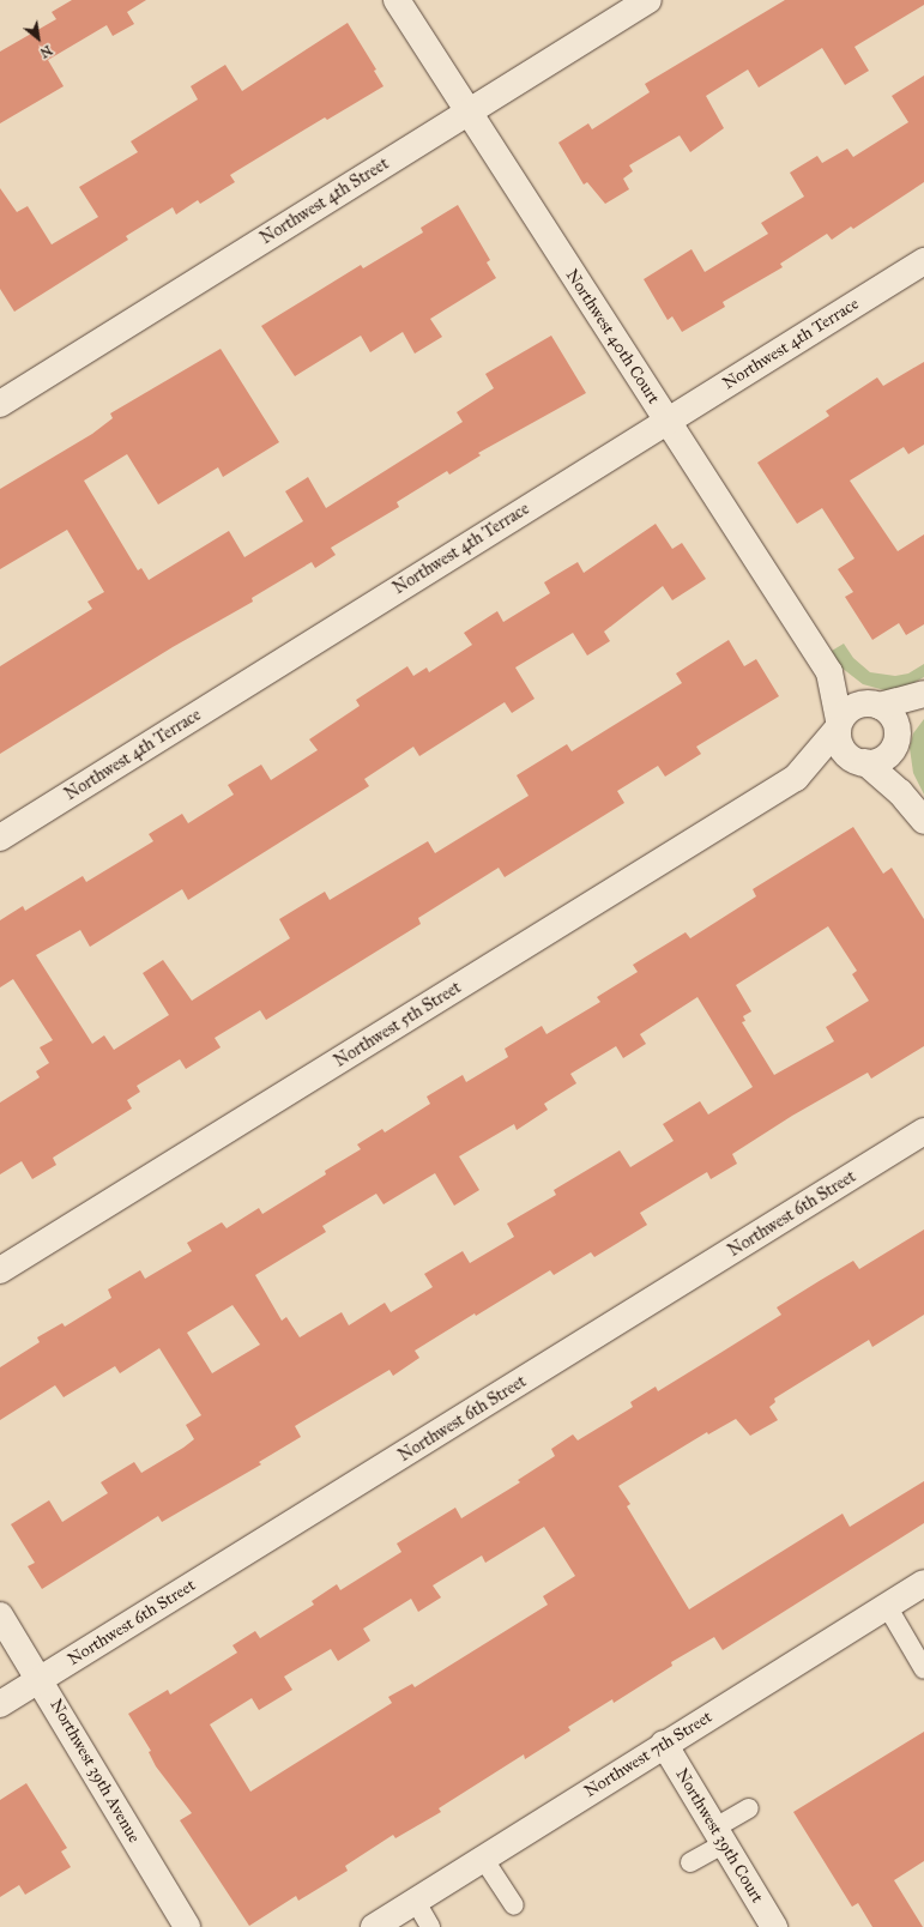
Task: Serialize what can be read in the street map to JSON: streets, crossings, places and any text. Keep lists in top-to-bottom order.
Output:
{
  "streets": {
    "street": [
      "Northwest 4th Street",
      "Northwest 40th Court",
      "Northwest 4th Terrace",
      "Northwest 5th Street",
      "Northwest 6th Street",
      "Northwest 7th Street",
      "Northwest 39th Avenue",
      "Northwest 39th Court"
    ]
  },
  "crossings": [
    ["Northwest 4th Street", "Northwest 40th Court"],
    ["Northwest 40th Court", "Northwest 4th Terrace"],
    ["Northwest 40th Court", "Northwest 5th Street"],
    ["Northwest 6th Street", "Northwest 39th Avenue"],
    ["Northwest 7th Street", "Northwest 39th Court"]
  ],
  "north": "bottom right"
}
